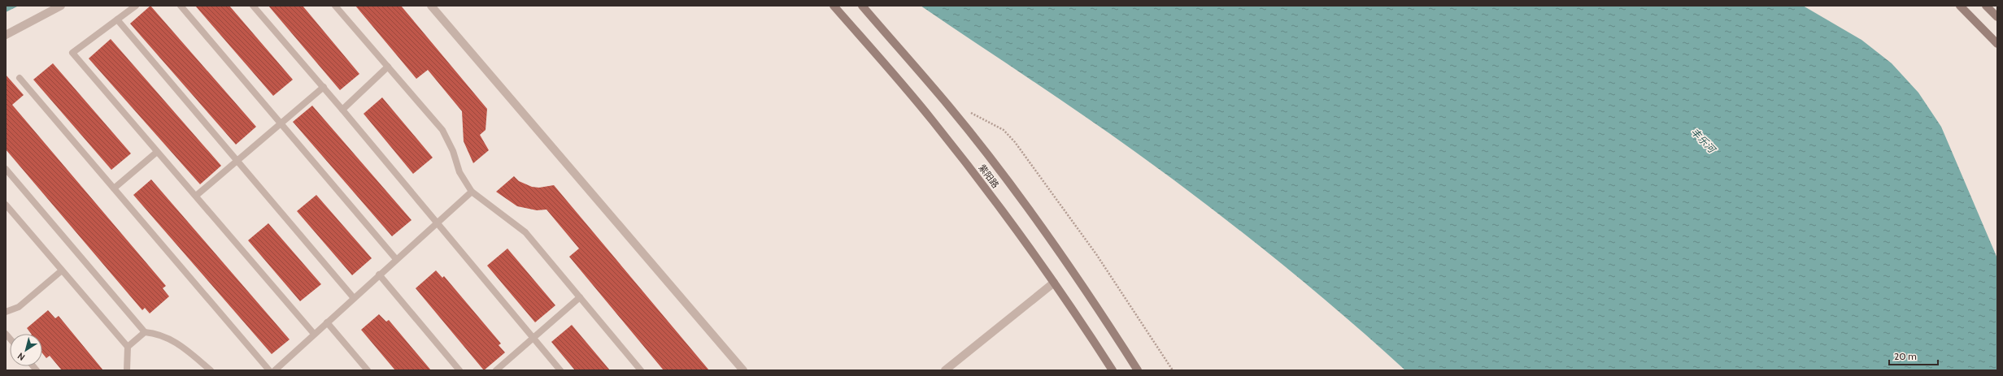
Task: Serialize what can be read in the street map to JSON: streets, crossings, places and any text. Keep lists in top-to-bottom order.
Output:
{
  "streets": {
    "main road": ["紫阳路"]
  },
  "water": ["丰乐河"],
  "scale_bar": "20 m",
  "north": "bottom left"
}
